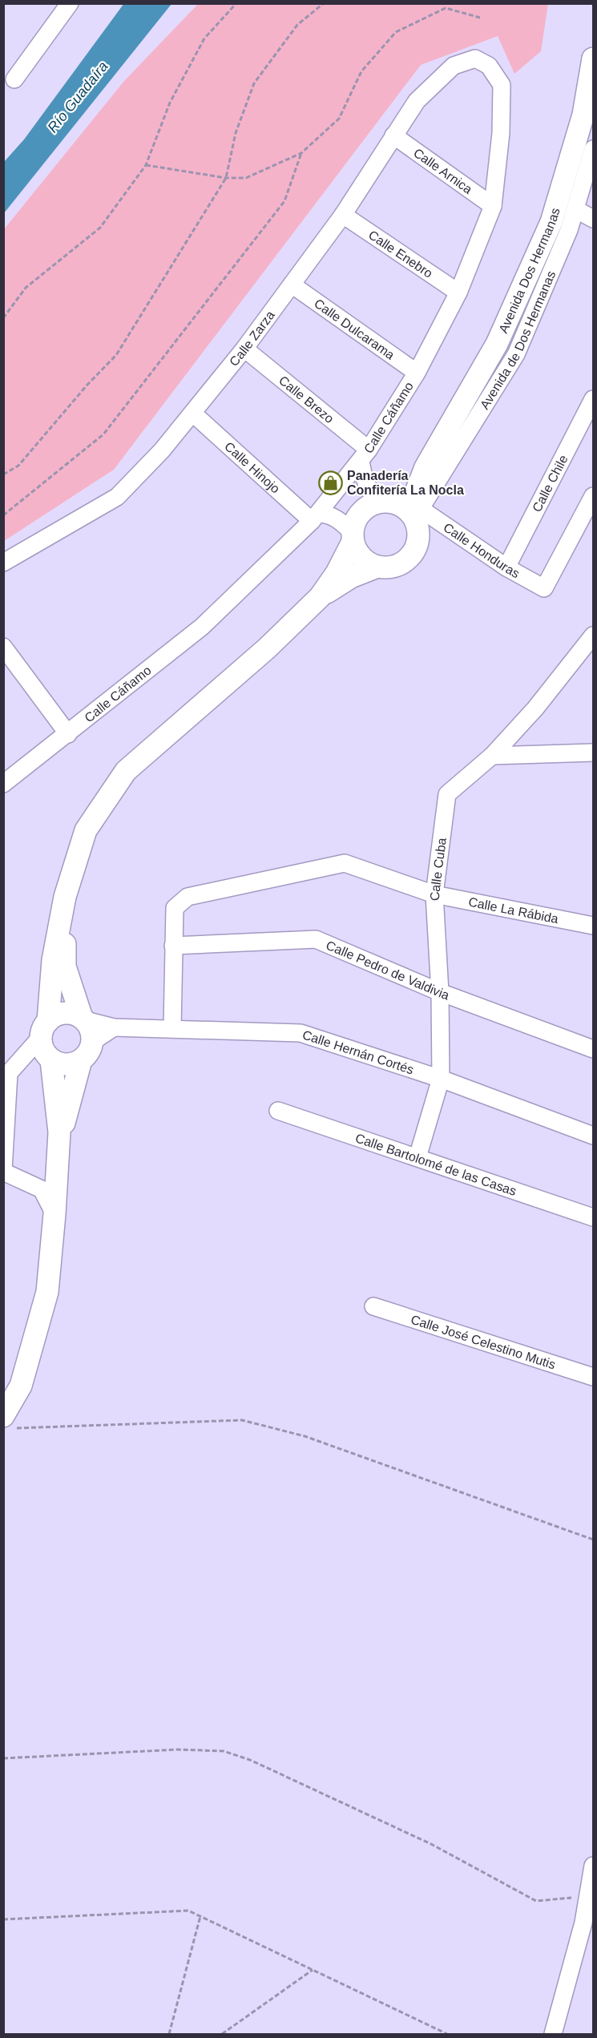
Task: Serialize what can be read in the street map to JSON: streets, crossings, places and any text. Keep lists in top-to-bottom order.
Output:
{
  "streets": {
    "main road": ["Avenida Dos Hermanas"],
    "street": [
      "Calle Arnica",
      "Calle Enebro",
      "Calle Dulcarama",
      "Calle Zarza",
      "Avenida de Dos Hermanas",
      "Calle Brezo",
      "Calle Cáñamo",
      "Calle Hinojo",
      "Calle Chile",
      "Calle Honduras",
      "Calle Cuba",
      "Calle La Rábida",
      "Calle Pedro de Valdivia",
      "Calle Hernán Cortés",
      "Calle Bartolomé de las Casas",
      "Calle José Celestino Mutis"
    ]
  },
  "crossings": [
    ["Calle Arnica", "Calle Zarza"],
    ["Calle Arnica", "Calle Cáñamo"],
    ["Calle Enebro", "Calle Zarza"],
    ["Calle Enebro", "Calle Cáñamo"],
    ["Avenida Dos Hermanas", "Avenida de Dos Hermanas"],
    ["Avenida Dos Hermanas", "Calle Hinojo"],
    ["Avenida Dos Hermanas", "Calle Honduras"],
    ["Calle Dulcarama", "Calle Zarza"],
    ["Calle Dulcarama", "Calle Cáñamo"],
    ["Calle Zarza", "Calle Brezo"],
    ["Calle Zarza", "Calle Cáñamo"],
    ["Calle Zarza", "Calle Hinojo"],
    ["Avenida de Dos Hermanas", "Calle Hinojo"],
    ["Avenida de Dos Hermanas", "Calle Honduras"],
    ["Calle Brezo", "Calle Cáñamo"],
    ["Calle Cáñamo", "Calle Hinojo"],
    ["Calle Hinojo", "Calle Honduras"],
    ["Calle Chile", "Calle Honduras"],
    ["Calle Cuba", "Calle La Rábida"],
    ["Calle Cuba", "Calle Pedro de Valdivia"],
    ["Calle Cuba", "Calle Hernán Cortés"],
    ["Calle Cuba", "Calle Bartolomé de las Casas"],
    ["Calle La Rábida", "Calle Pedro de Valdivia"],
    ["Calle La Rábida", "Calle Hernán Cortés"]
  ],
  "water": ["Río Guadaíra"],
  "places": {
    "shop": ["Panadería Confitería La Nocla"]
  }
}
